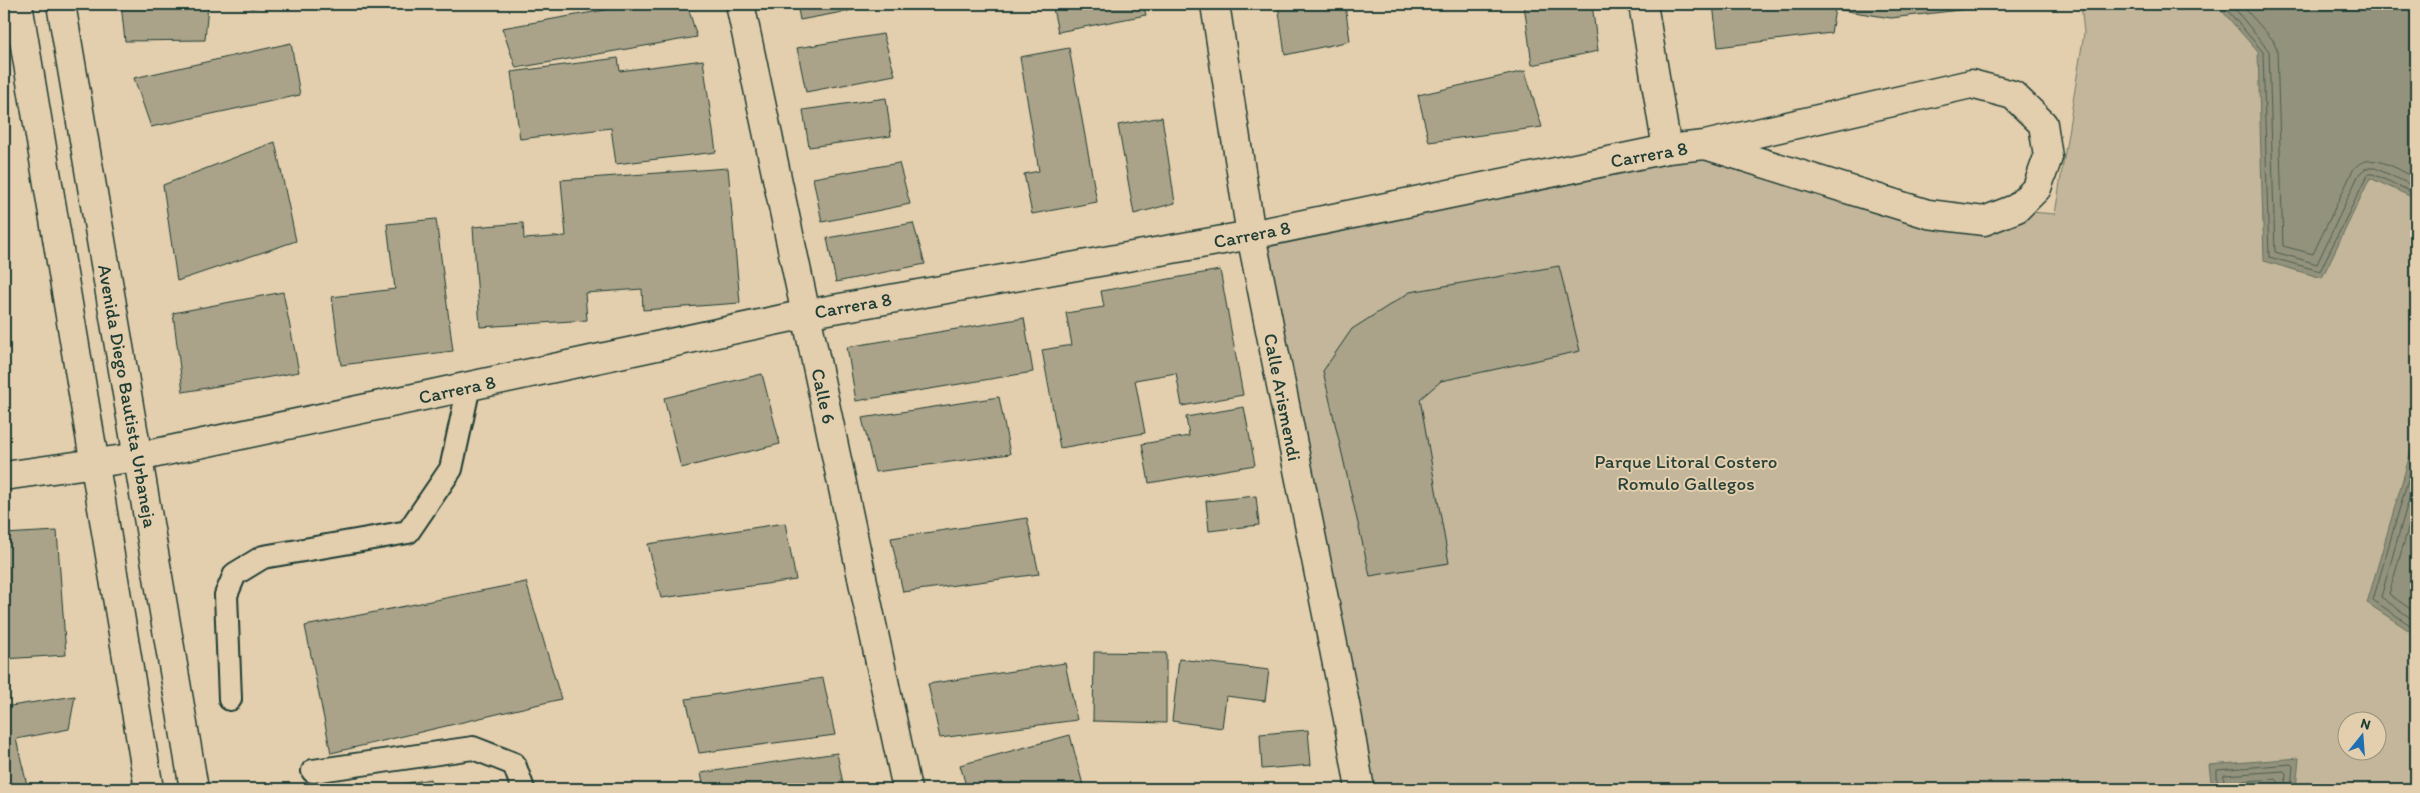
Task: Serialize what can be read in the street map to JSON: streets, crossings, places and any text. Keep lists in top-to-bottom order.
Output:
{
  "streets": {
    "street": [
      "Carrera 8",
      "Avenida Diego Bautista Urbaneja",
      "Calle 6",
      "Calle Arismendi"
    ]
  },
  "crossings": [
    ["Carrera 8", "Avenida Diego Bautista Urbaneja"],
    ["Carrera 8", "Calle 6"],
    ["Carrera 8", "Calle Arismendi"]
  ],
  "parks": ["Parque Litoral Costero Romulo Gallegos"],
  "north": "top"
}
